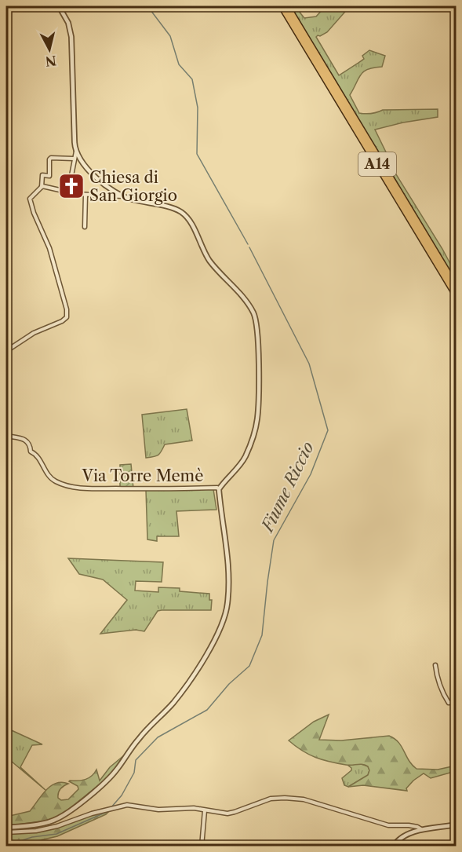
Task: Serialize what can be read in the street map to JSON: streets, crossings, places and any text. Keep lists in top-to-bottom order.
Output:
{
  "streets": {
    "highway": ["A14"],
    "street": ["Via Torre Memè"]
  },
  "water": ["Fiume Riccio"],
  "places": {
    "church": ["Chiesa di San Giorgio"]
  },
  "north": "bottom"
}
